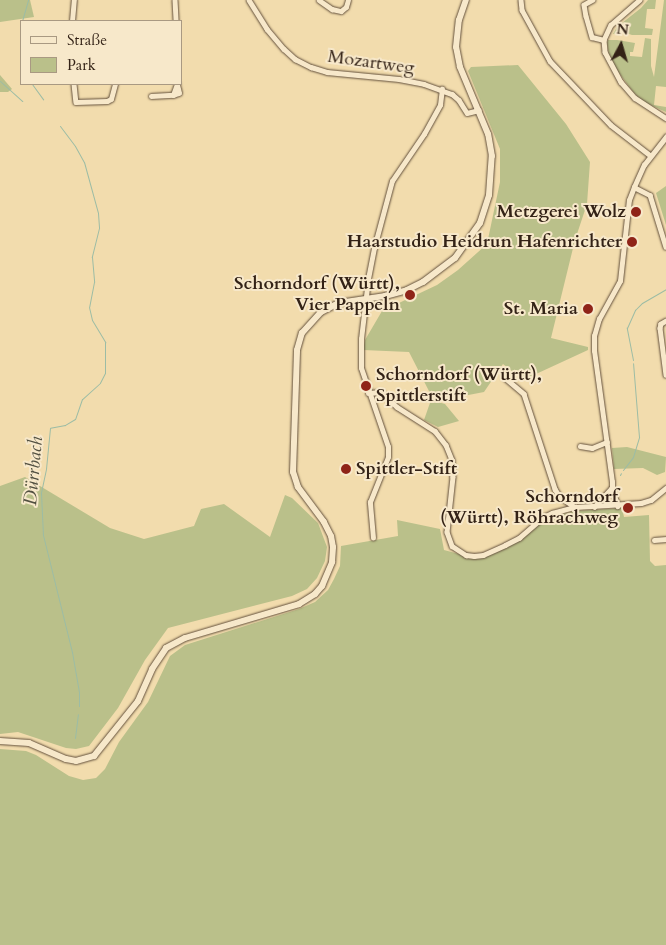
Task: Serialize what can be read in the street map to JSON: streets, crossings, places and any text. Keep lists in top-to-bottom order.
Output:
{
  "streets": {
    "street": ["Mozartweg"]
  },
  "water": ["Dürrbach"],
  "places": [
    "Metzgerei Wolz",
    "Haarstudio Heidrun Hafenrichter",
    "Schorndorf (Württ), Vier Pappeln",
    "St. Maria",
    "Schorndorf (Württ), Spittlerstift",
    "Spittler-Stift",
    "Schorndorf (Württ), Röhrachweg"
  ],
  "legend": ["Straße", "Park"],
  "north": "top"
}
